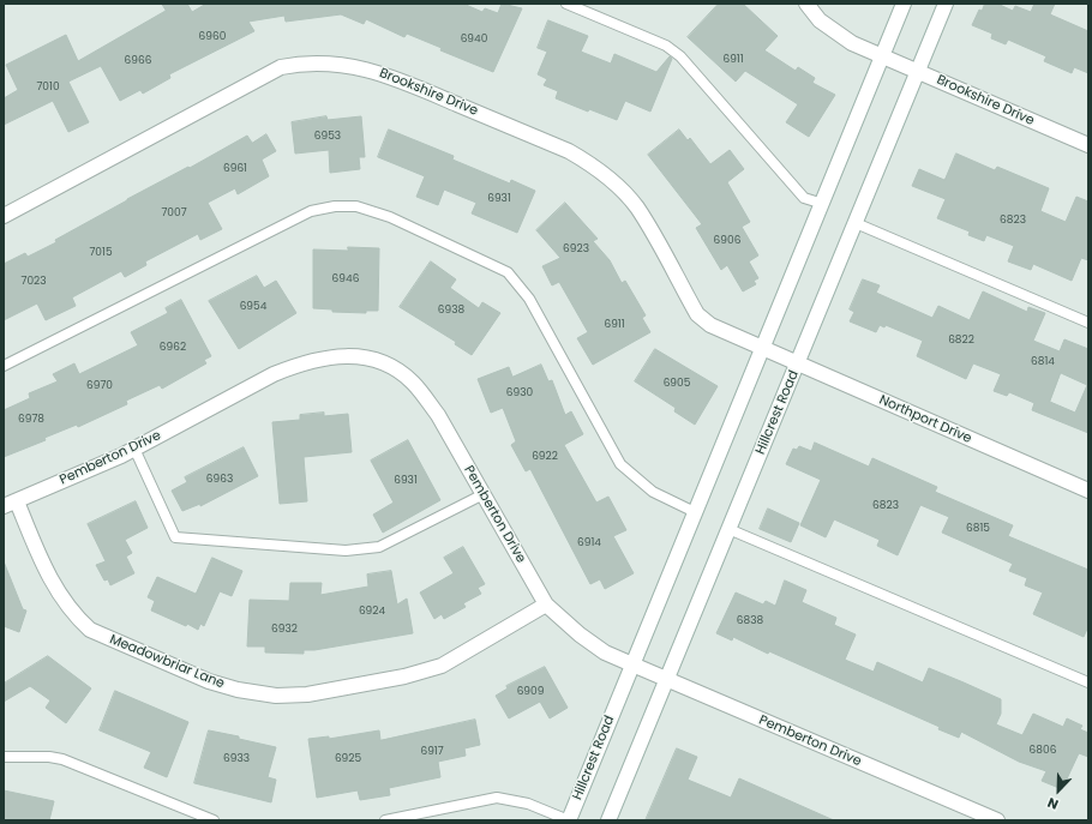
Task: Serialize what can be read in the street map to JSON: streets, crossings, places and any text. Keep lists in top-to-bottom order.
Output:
{
  "streets": {
    "street": [
      "Brookshire Drive",
      "Hillcrest Road",
      "Northport Drive",
      "Pemberton Drive",
      "Meadowbriar Lane"
    ]
  },
  "crossings": [
    ["Brookshire Drive", "Hillcrest Road"],
    ["Brookshire Drive", "Northport Drive"],
    ["Hillcrest Road", "Northport Drive"],
    ["Hillcrest Road", "Pemberton Drive"],
    ["Pemberton Drive", "Meadowbriar Lane"]
  ],
  "house_numbers": [
    "6960",
    "6940",
    "6911",
    "6966",
    "7010",
    "6953",
    "6961",
    "6931",
    "7007",
    "6823",
    "6906",
    "6923",
    "7015",
    "6946",
    "7023",
    "6954",
    "6938",
    "6911",
    "6822",
    "6962",
    "6814",
    "6905",
    "6970",
    "6930",
    "6978",
    "6922",
    "6963",
    "6931",
    "6823",
    "6815",
    "6914",
    "6924",
    "6838",
    "6932",
    "6909",
    "6806",
    "6917",
    "6933",
    "6925"
  ],
  "north": "bottom left"
}
